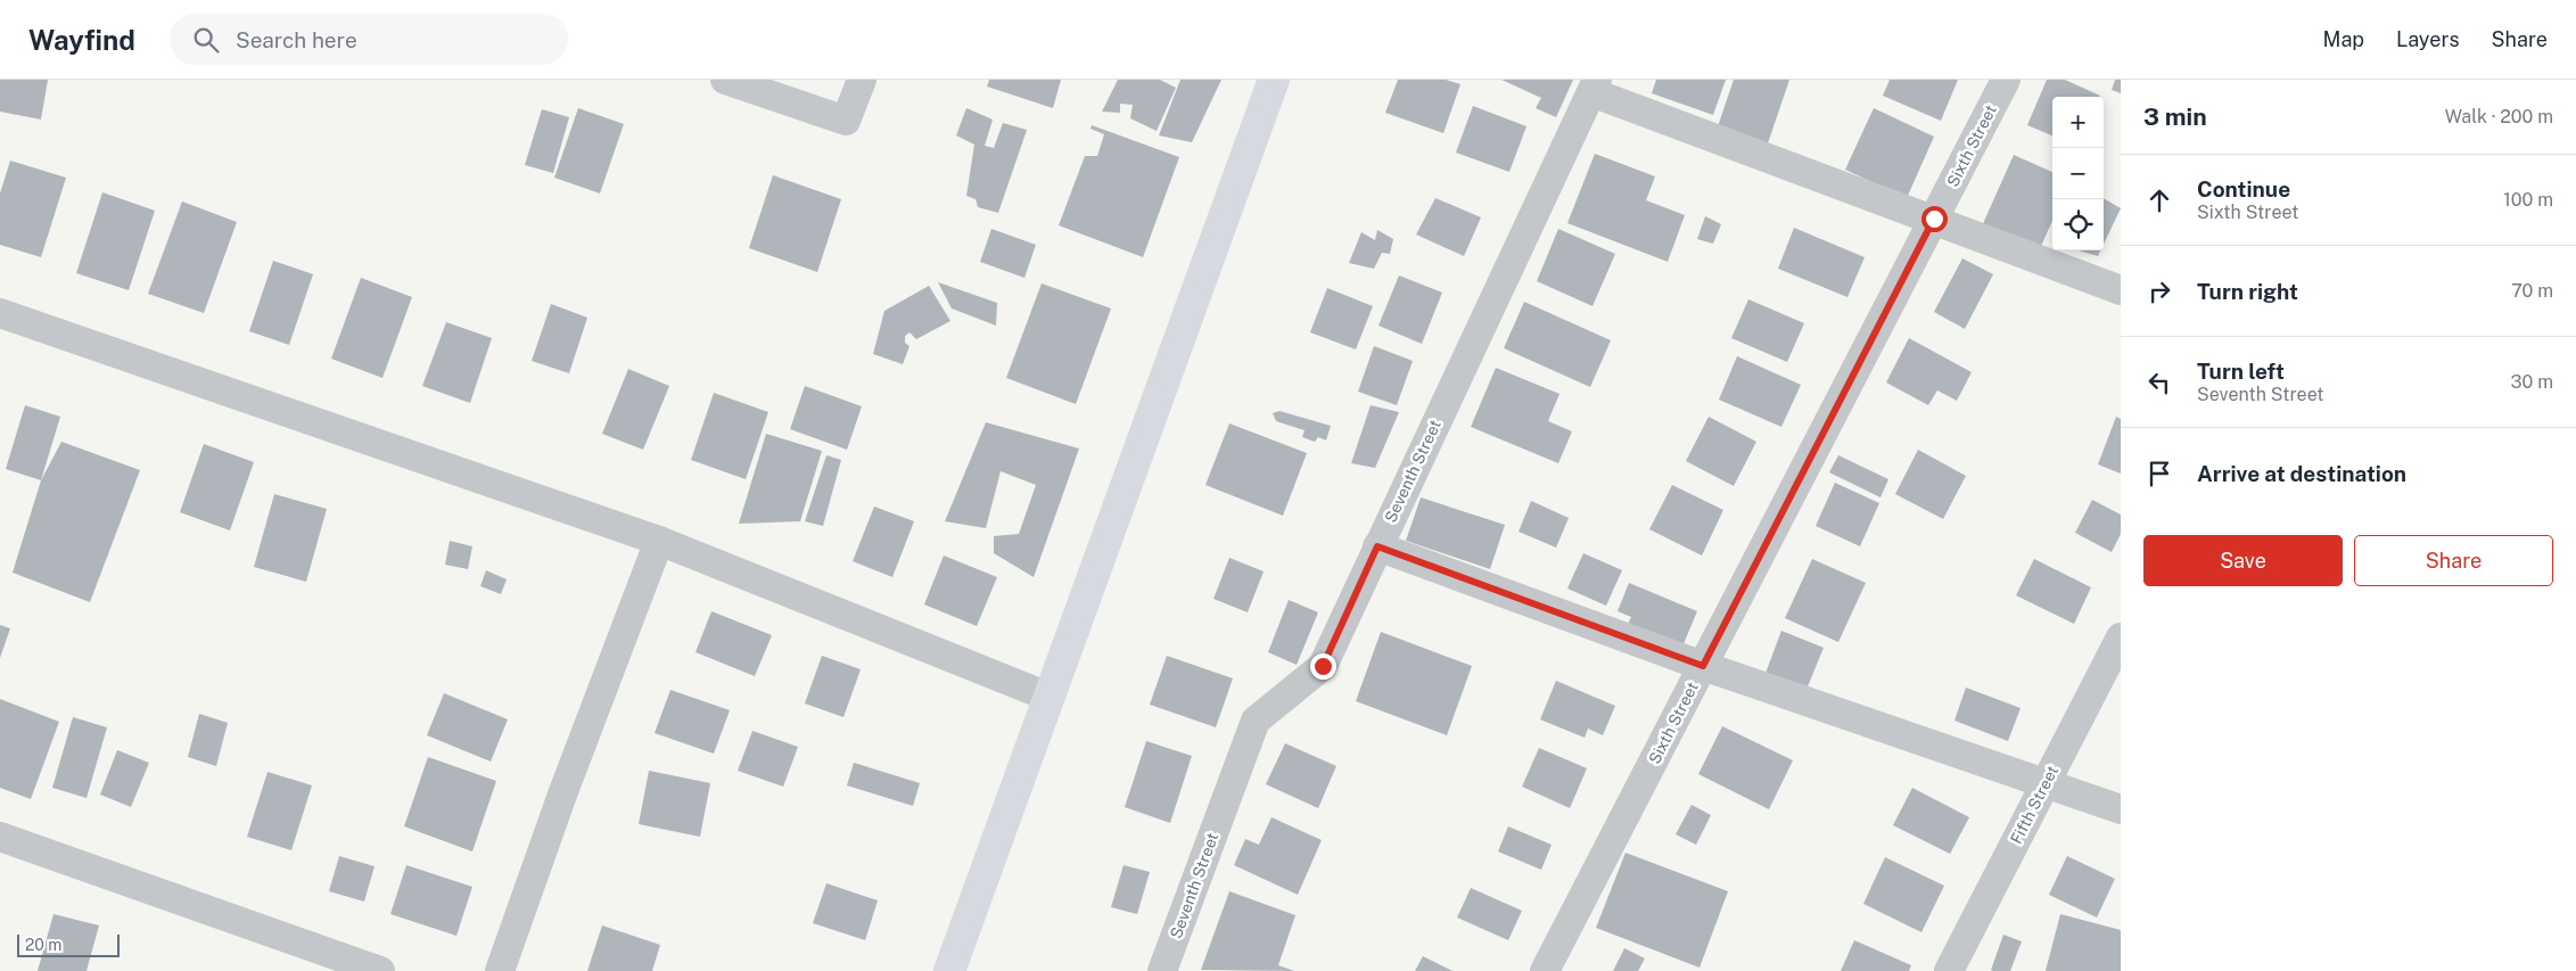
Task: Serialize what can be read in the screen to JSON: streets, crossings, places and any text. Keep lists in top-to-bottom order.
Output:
{
  "streets": {
    "street": ["Sixth Street", "Seventh Street", "Fifth Street"]
  },
  "scale_bar": "20 m",
  "page": {
    "header": "Wayfind",
    "search": "Search here",
    "nav": ["Map", "Layers", "Share"],
    "heading": ["3 min", "Walk · 200 m"],
    "map_buttons": ["+", "−"],
    "list": [
      ["Continue", "Sixth Street", "100 m"],
      ["Turn right", "70 m"],
      ["Turn left", "Seventh Street", "30 m"],
      "Arrive at destination"
    ],
    "buttons": ["Save", "Share"],
    "scale": "20 m"
  }
}
